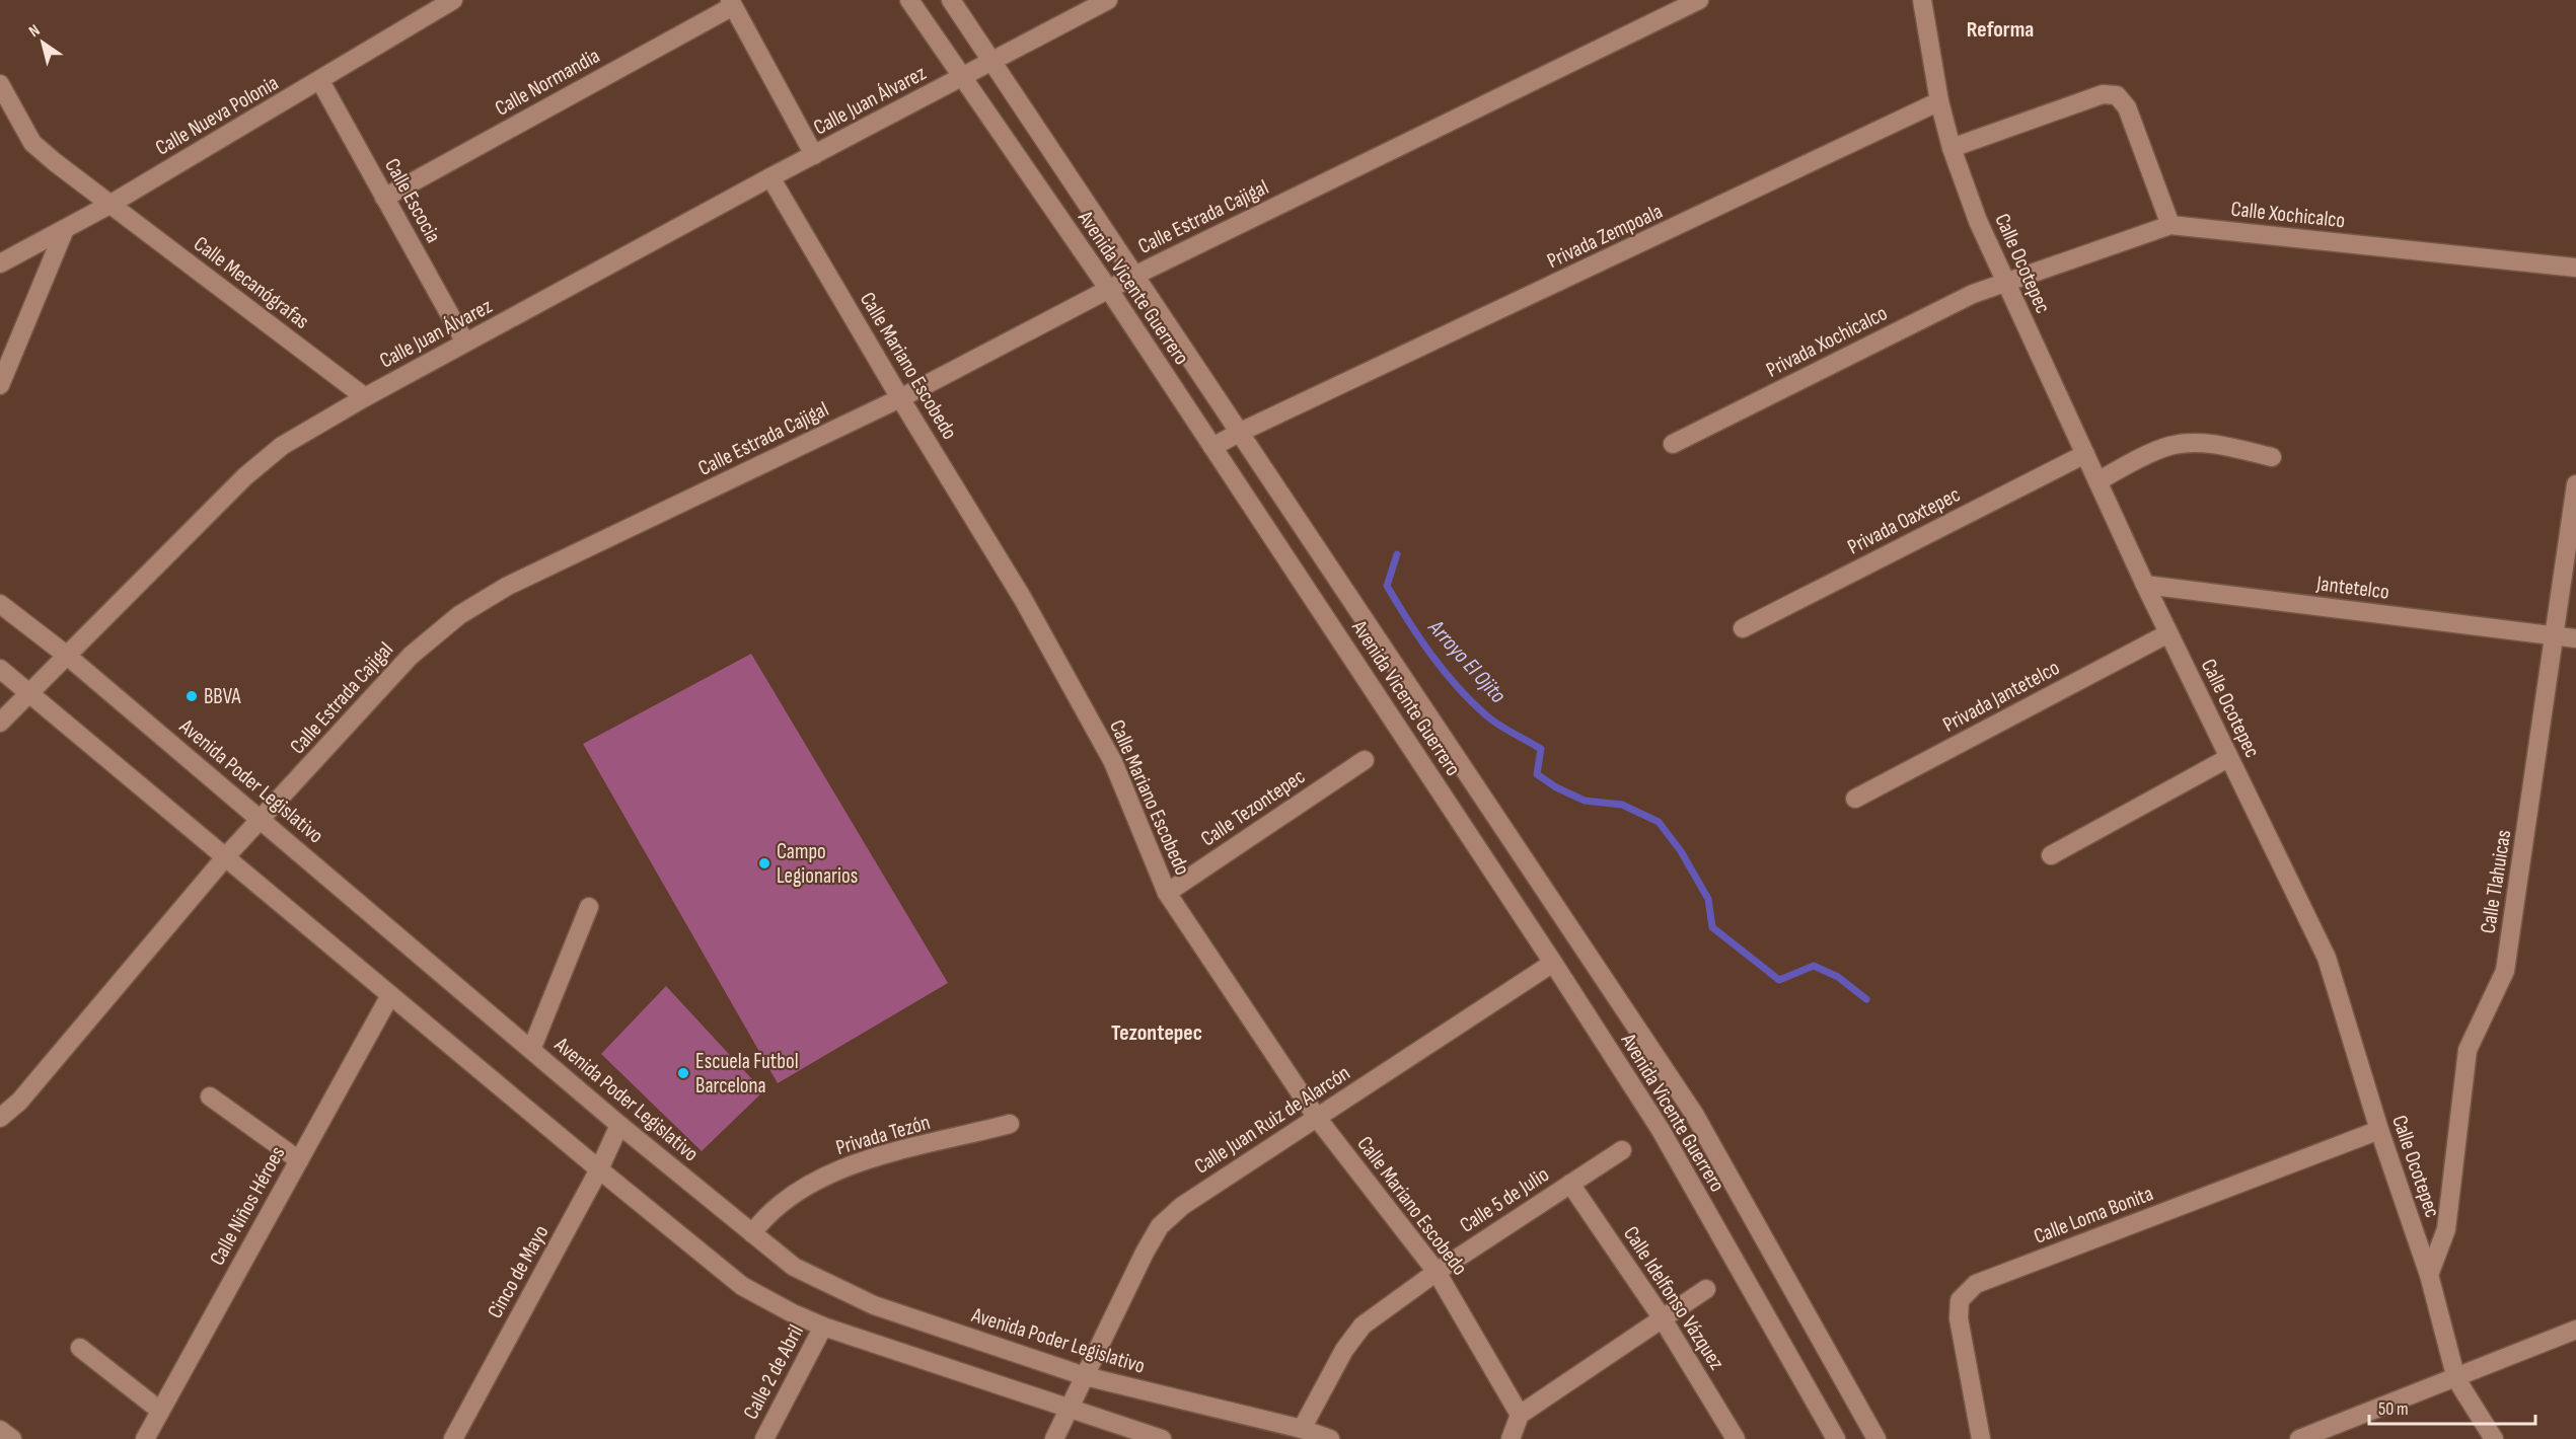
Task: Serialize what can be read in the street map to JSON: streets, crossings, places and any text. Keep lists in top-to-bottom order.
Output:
{
  "streets": {
    "street": [
      "Calle Normandia",
      "Calle Juan Álvarez",
      "Calle Nueva Polonia",
      "Calle Escocia",
      "Calle Xochicalco",
      "Calle Estrada Cajigal",
      "Privada Zempoala",
      "Calle Ocotepec",
      "Calle Mecanógrafas",
      "Avenida Vicente Guerrero",
      "Privada Xochicalco",
      "Calle Mariano Escobedo",
      "Privada Oaxtepec",
      "Jantetelco",
      "Privada Jantetelco",
      "Avenida Poder Legislativo",
      "Calle Tezontepec",
      "Calle Tlahuicas",
      "Calle Juan Ruiz de Alarcón",
      "Privada Tezón",
      "Calle 5 de Julio",
      "Calle Niños Héroes",
      "Calle Loma Bonita",
      "Cinco de Mayo",
      "Calle Idelfonso Vázquez",
      "Calle 2 de Abril"
    ]
  },
  "crossings": [
    ["Calle Normandia", "Calle Escocia"],
    ["Calle Juan Álvarez", "Calle Escocia"],
    ["Calle Juan Álvarez", "Calle Mecanógrafas"],
    ["Calle Juan Álvarez", "Avenida Vicente Guerrero"],
    ["Calle Juan Álvarez", "Calle Mariano Escobedo"],
    ["Calle Juan Álvarez", "Avenida Poder Legislativo"],
    ["Calle Nueva Polonia", "Calle Escocia"],
    ["Calle Nueva Polonia", "Calle Mecanógrafas"],
    ["Calle Xochicalco", "Calle Ocotepec"],
    ["Calle Xochicalco", "Privada Xochicalco"],
    ["Calle Estrada Cajigal", "Avenida Vicente Guerrero"],
    ["Calle Estrada Cajigal", "Calle Mariano Escobedo"],
    ["Calle Estrada Cajigal", "Avenida Poder Legislativo"],
    ["Privada Zempoala", "Calle Ocotepec"],
    ["Privada Zempoala", "Avenida Vicente Guerrero"],
    ["Calle Ocotepec", "Privada Xochicalco"],
    ["Calle Ocotepec", "Privada Oaxtepec"],
    ["Calle Ocotepec", "Jantetelco"],
    ["Calle Ocotepec", "Privada Jantetelco"],
    ["Calle Ocotepec", "Calle Tlahuicas"],
    ["Calle Ocotepec", "Calle Loma Bonita"],
    ["Avenida Vicente Guerrero", "Calle Juan Ruiz de Alarcón"],
    ["Calle Mariano Escobedo", "Calle Tezontepec"],
    ["Calle Mariano Escobedo", "Calle Juan Ruiz de Alarcón"],
    ["Calle Mariano Escobedo", "Calle 5 de Julio"],
    ["Jantetelco", "Calle Tlahuicas"],
    ["Avenida Poder Legislativo", "Calle Juan Ruiz de Alarcón"],
    ["Avenida Poder Legislativo", "Privada Tezón"],
    ["Avenida Poder Legislativo", "Calle 5 de Julio"],
    ["Avenida Poder Legislativo", "Cinco de Mayo"],
    ["Calle 5 de Julio", "Calle Idelfonso Vázquez"]
  ],
  "districts": ["Reforma", "Tezontepec"],
  "water": ["Arroyo El Ojito"],
  "places": ["BBVA", "Campo Legionarios", "Escuela Futbol Barcelona"],
  "scale_bar": "50 m",
  "north": "top left"
}
